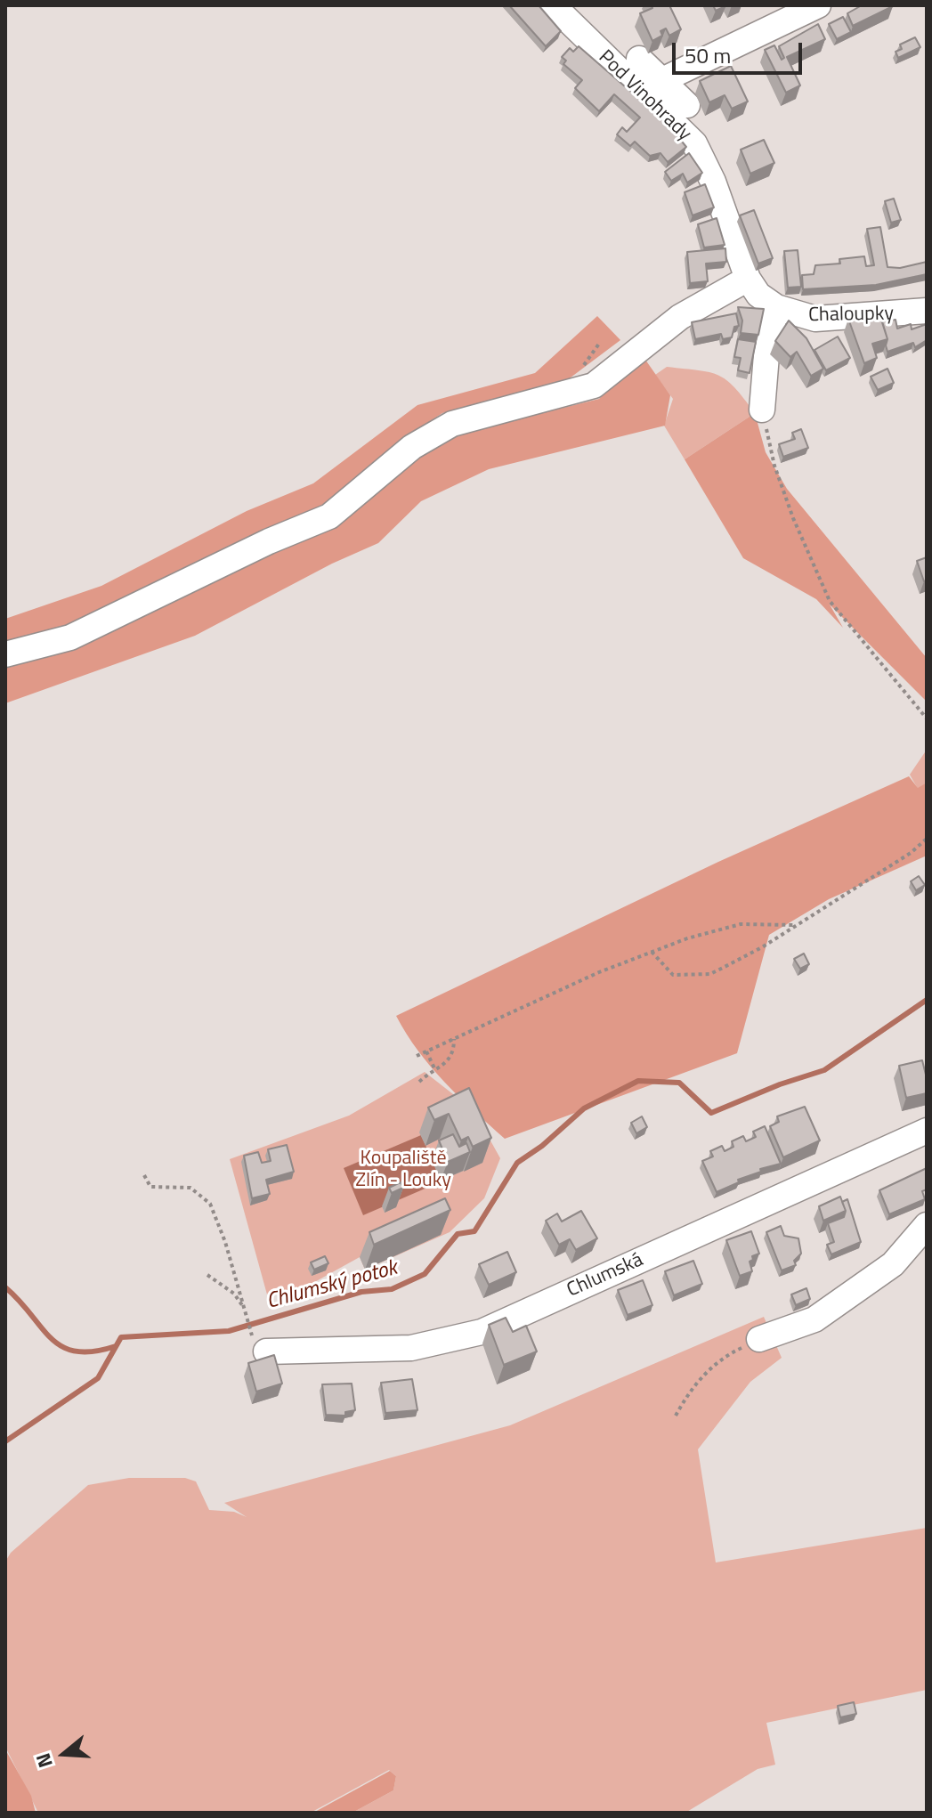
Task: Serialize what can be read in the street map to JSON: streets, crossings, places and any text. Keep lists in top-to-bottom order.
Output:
{
  "streets": {
    "street": ["Pod Vinohrady", "Chaloupky", "Chlumská"]
  },
  "crossings": [
    ["Pod Vinohrady", "Chaloupky"]
  ],
  "water": ["Chlumský potok"],
  "parks": ["Koupaliště Zlín - Louky"],
  "scale_bar": "50 m",
  "north": "left"
}
